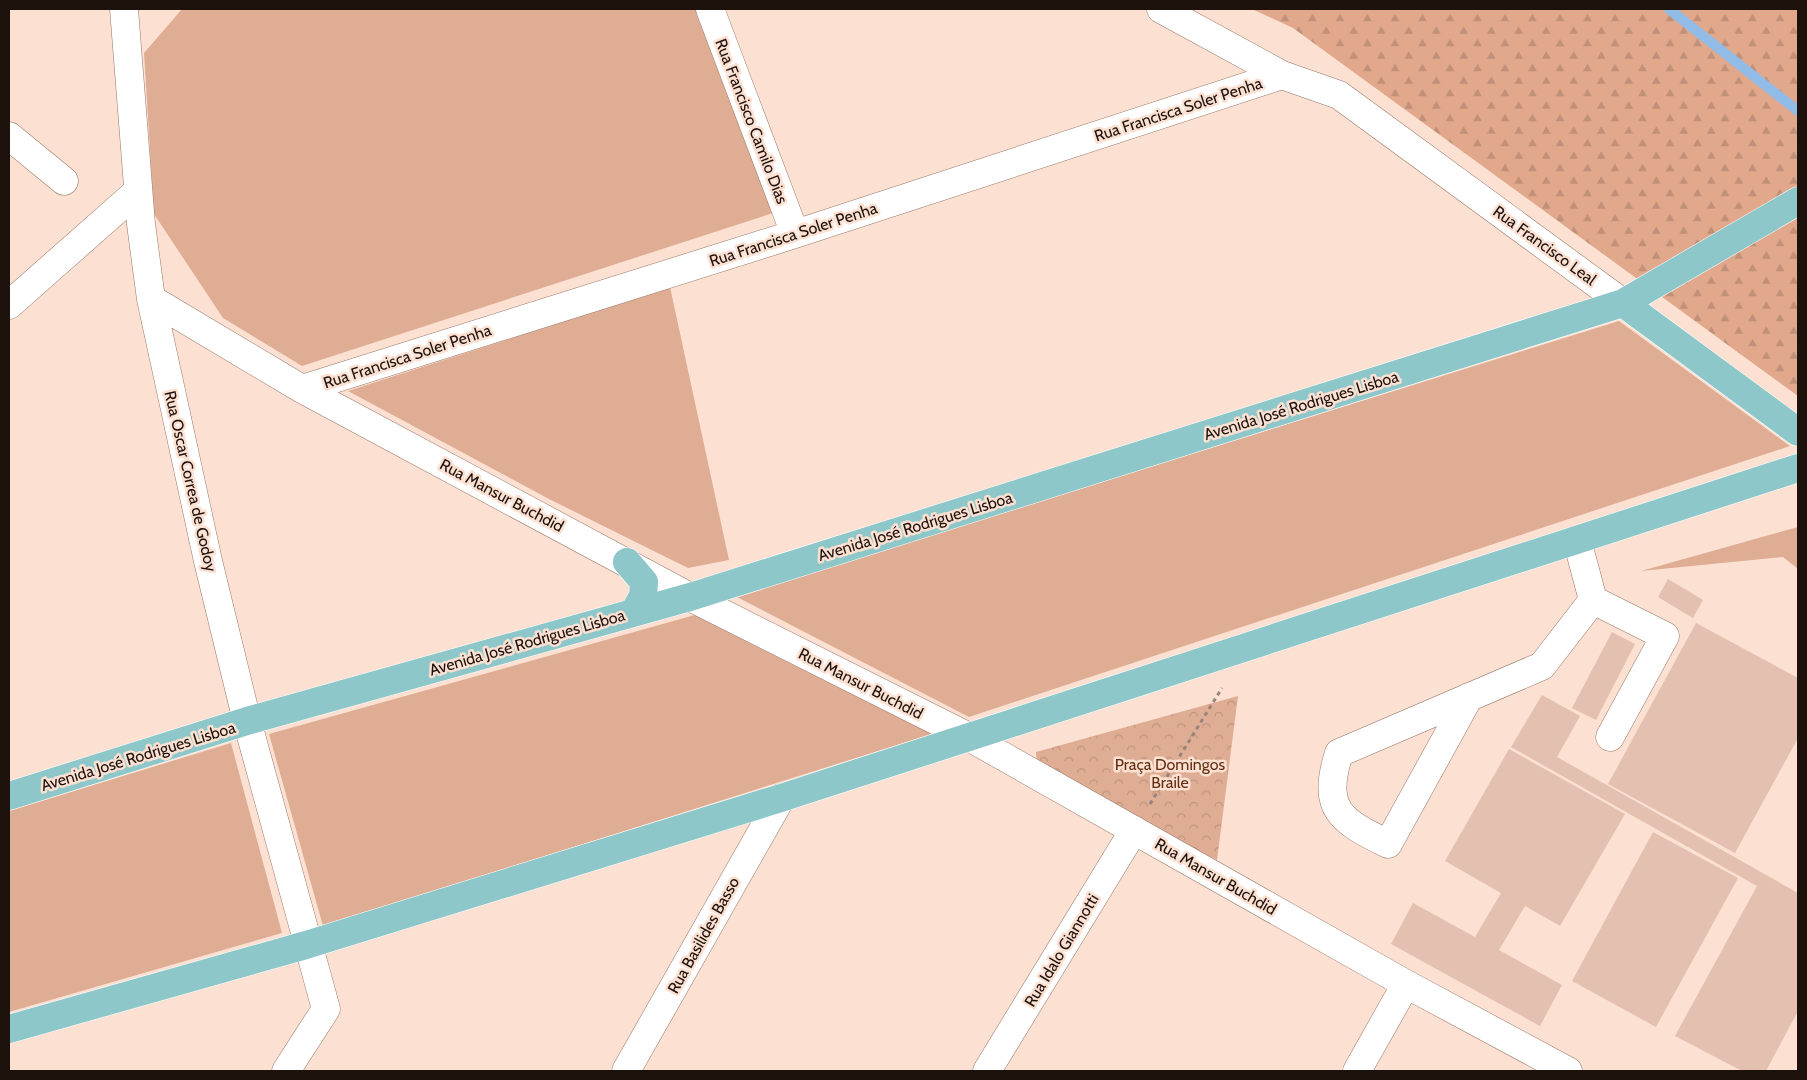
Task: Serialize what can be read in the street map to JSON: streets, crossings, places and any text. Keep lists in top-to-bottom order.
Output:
{
  "streets": {
    "main road": ["Rua Francisco Leal", "Avenida José Rodrigues Lisboa"],
    "street": [
      "Rua Francisca Soler Penha",
      "Rua Francisco Camilo Dias",
      "Rua Oscar Correa de Godoy",
      "Rua Mansur Buchdid",
      "Rua Basilides Basso",
      "Rua Idalo Giannotti"
    ]
  },
  "crossings": [
    ["Rua Francisca Soler Penha", "Rua Francisco Camilo Dias"],
    ["Rua Francisca Soler Penha", "Rua Francisco Leal"],
    ["Rua Francisca Soler Penha", "Rua Mansur Buchdid"],
    ["Rua Francisco Leal", "Avenida José Rodrigues Lisboa"],
    ["Avenida José Rodrigues Lisboa", "Rua Oscar Correa de Godoy"],
    ["Avenida José Rodrigues Lisboa", "Rua Mansur Buchdid"],
    ["Rua Oscar Correa de Godoy", "Rua Mansur Buchdid"],
    ["Rua Mansur Buchdid", "Rua Idalo Giannotti"]
  ],
  "parks": ["Praça Domingos Braile"]
}
